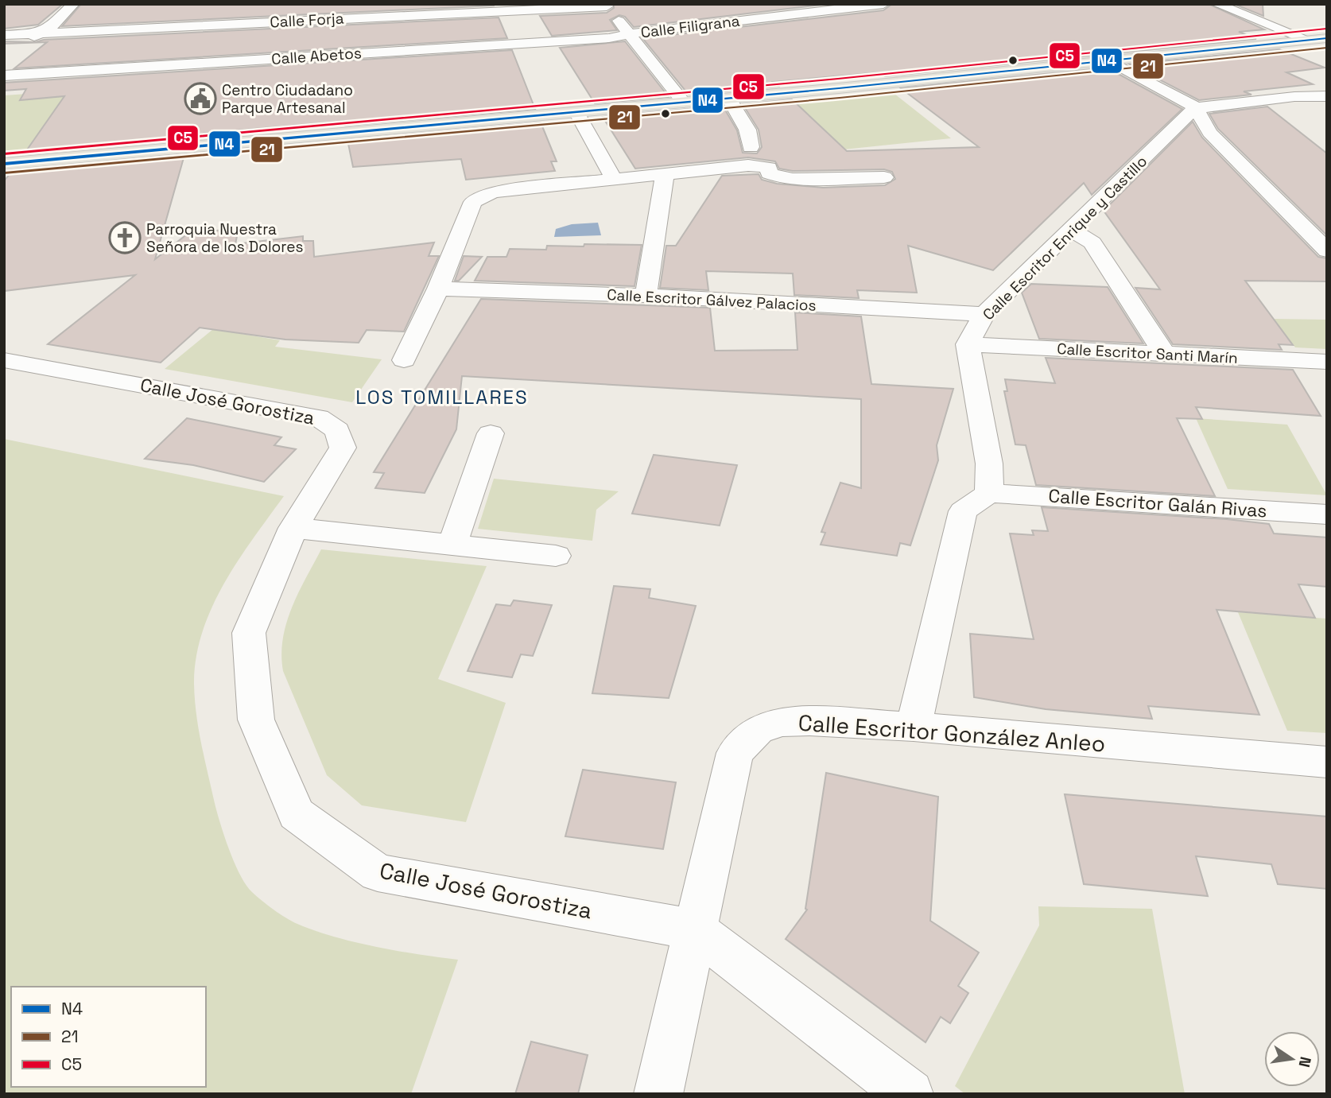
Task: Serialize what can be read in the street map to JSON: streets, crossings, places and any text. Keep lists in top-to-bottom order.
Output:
{
  "streets": {
    "street": [
      "Calle Forja",
      "Calle Filigrana",
      "Calle Abetos",
      "Calle Escritor Enrique y Castillo",
      "Calle Escritor Gálvez Palacios",
      "Calle Escritor Santi Marín",
      "Calle José Gorostiza",
      "Calle Escritor Galán Rivas",
      "Calle Escritor González Anleo"
    ]
  },
  "crossings": [
    ["Calle Filigrana", "Calle Abetos"],
    ["Calle Escritor Enrique y Castillo", "Calle Escritor Gálvez Palacios"],
    ["Calle Escritor Enrique y Castillo", "Calle Escritor Santi Marín"],
    ["Calle José Gorostiza", "Calle Escritor González Anleo"]
  ],
  "districts": ["LOS TOMILLARES"],
  "places": {
    "public building": ["Centro Ciudadano Parque Artesanal"],
    "church": ["Parroquia Nuestra Señora de los Dolores"]
  },
  "lines": ["transit line C5", "transit line N4", "transit line 21"],
  "legend": ["N4", "21", "C5"],
  "north": "right"
}
